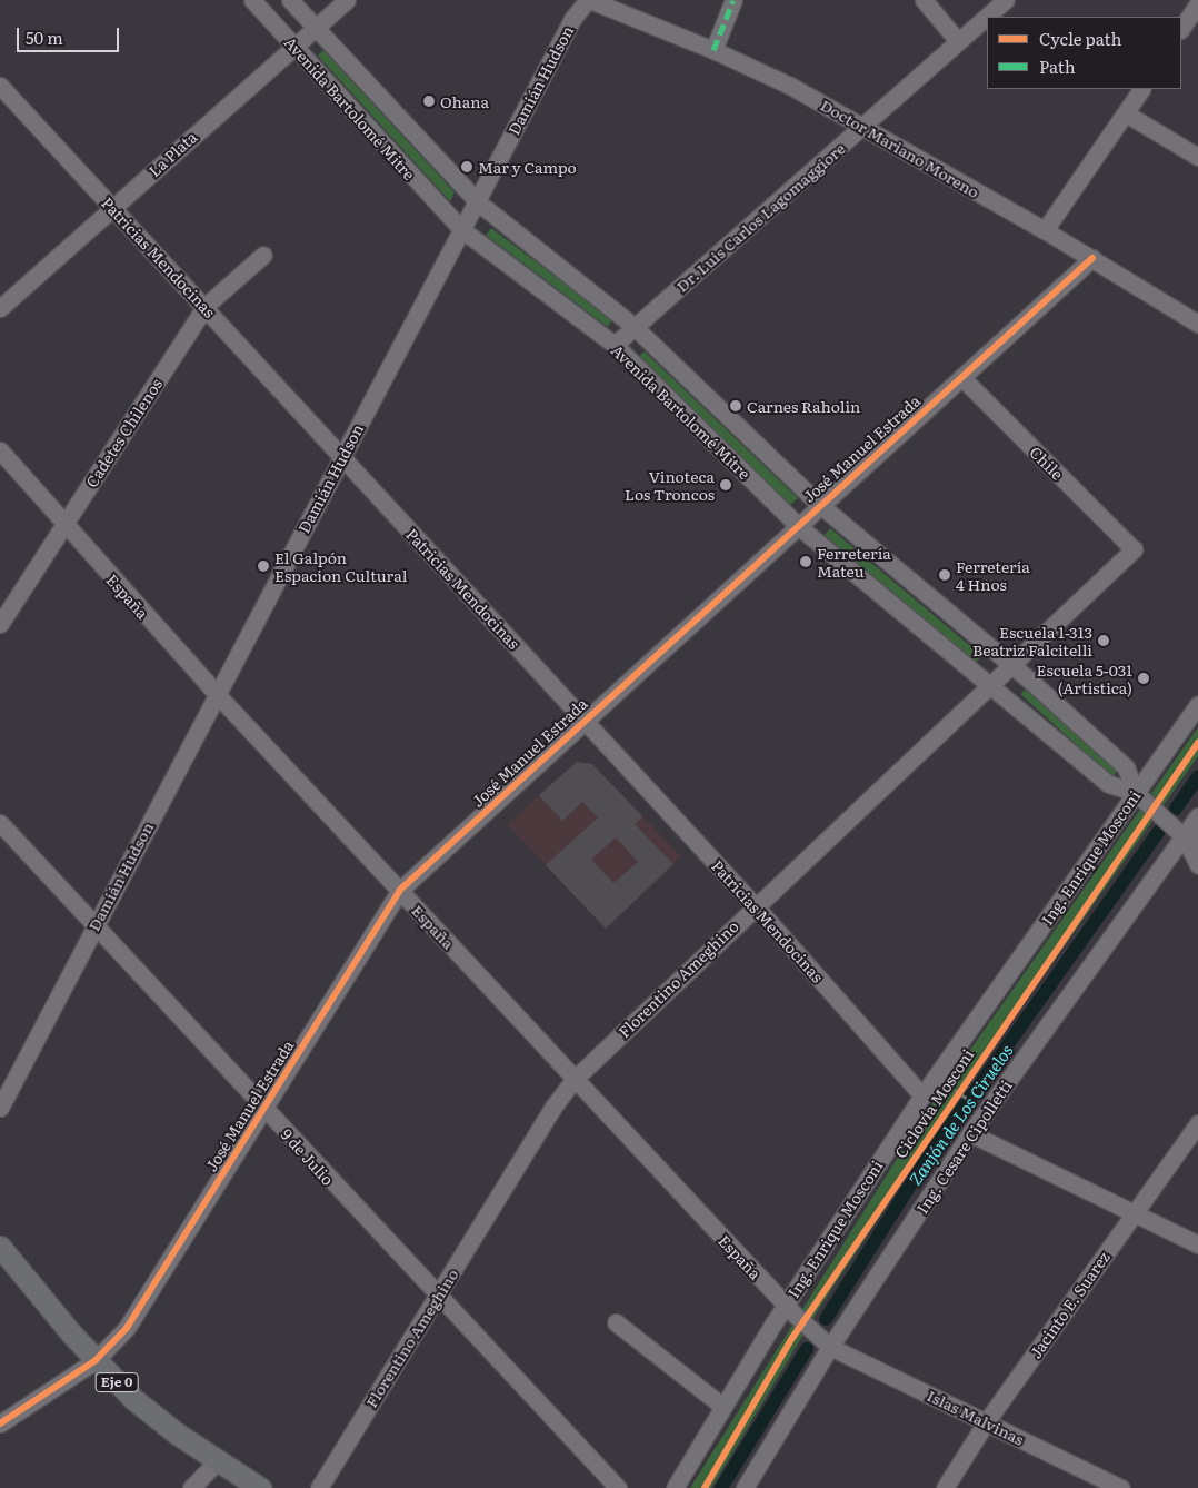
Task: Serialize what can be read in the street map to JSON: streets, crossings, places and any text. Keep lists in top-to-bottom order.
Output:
{
  "streets": {
    "main road": ["Eje 0"],
    "street": [
      "Damián Hudson",
      "Avenida Bartolomé Mitre",
      "Doctor Mariano Moreno",
      "La Plata",
      "Dr. Luis Carlos Lagomaggiore",
      "Patricias Mendocinas",
      "Cadetes Chilenos",
      "José Manuel Estrada",
      "Chile",
      "España",
      "Ing. Enrique Mosconi",
      "Florentino Ameghino",
      "Ing. Cesare Cipolletti",
      "9 de Julio",
      "Jacinto E. Suarez",
      "Islas Malvinas"
    ],
    "cycle path": ["Ciclovía Mosconi"]
  },
  "crossings": [
    ["Damián Hudson", "Avenida Bartolomé Mitre"],
    ["Damián Hudson", "Doctor Mariano Moreno"],
    ["Damián Hudson", "Patricias Mendocinas"],
    ["Damián Hudson", "España"],
    ["Damián Hudson", "9 de Julio"],
    ["Avenida Bartolomé Mitre", "La Plata"],
    ["Avenida Bartolomé Mitre", "Dr. Luis Carlos Lagomaggiore"],
    ["Avenida Bartolomé Mitre", "José Manuel Estrada"],
    ["Avenida Bartolomé Mitre", "Ing. Enrique Mosconi"],
    ["Avenida Bartolomé Mitre", "Florentino Ameghino"],
    ["Avenida Bartolomé Mitre", "Ing. Cesare Cipolletti"],
    ["Doctor Mariano Moreno", "Dr. Luis Carlos Lagomaggiore"],
    ["Doctor Mariano Moreno", "José Manuel Estrada"],
    ["La Plata", "Patricias Mendocinas"],
    ["Patricias Mendocinas", "Cadetes Chilenos"],
    ["Patricias Mendocinas", "José Manuel Estrada"],
    ["Patricias Mendocinas", "Ing. Enrique Mosconi"],
    ["Patricias Mendocinas", "Florentino Ameghino"],
    ["Cadetes Chilenos", "España"],
    ["José Manuel Estrada", "Chile"],
    ["José Manuel Estrada", "España"],
    ["José Manuel Estrada", "9 de Julio"],
    ["José Manuel Estrada", "Eje 0"],
    ["Chile", "Florentino Ameghino"],
    ["España", "Ing. Enrique Mosconi"],
    ["España", "Florentino Ameghino"],
    ["España", "Ing. Cesare Cipolletti"],
    ["España", "Islas Malvinas"],
    ["Florentino Ameghino", "9 de Julio"],
    ["Ing. Cesare Cipolletti", "Islas Malvinas"],
    ["Jacinto E. Suarez", "Islas Malvinas"]
  ],
  "water": ["Zanjón de Los Ciruelos"],
  "places": [
    "Ohana",
    "Mar y Campo",
    "Carnes Raholin",
    "Vinoteca Los Troncos",
    "Ferretería Mateu",
    "El Galpón Espacion Cultural",
    "Ferretería 4 Hnos",
    "Escuela 1-313 Beatriz Falcitelli",
    "Escuela 5-031 (Artistica)"
  ],
  "legend": ["Cycle path", "Path"],
  "scale_bar": "50 m"
}
